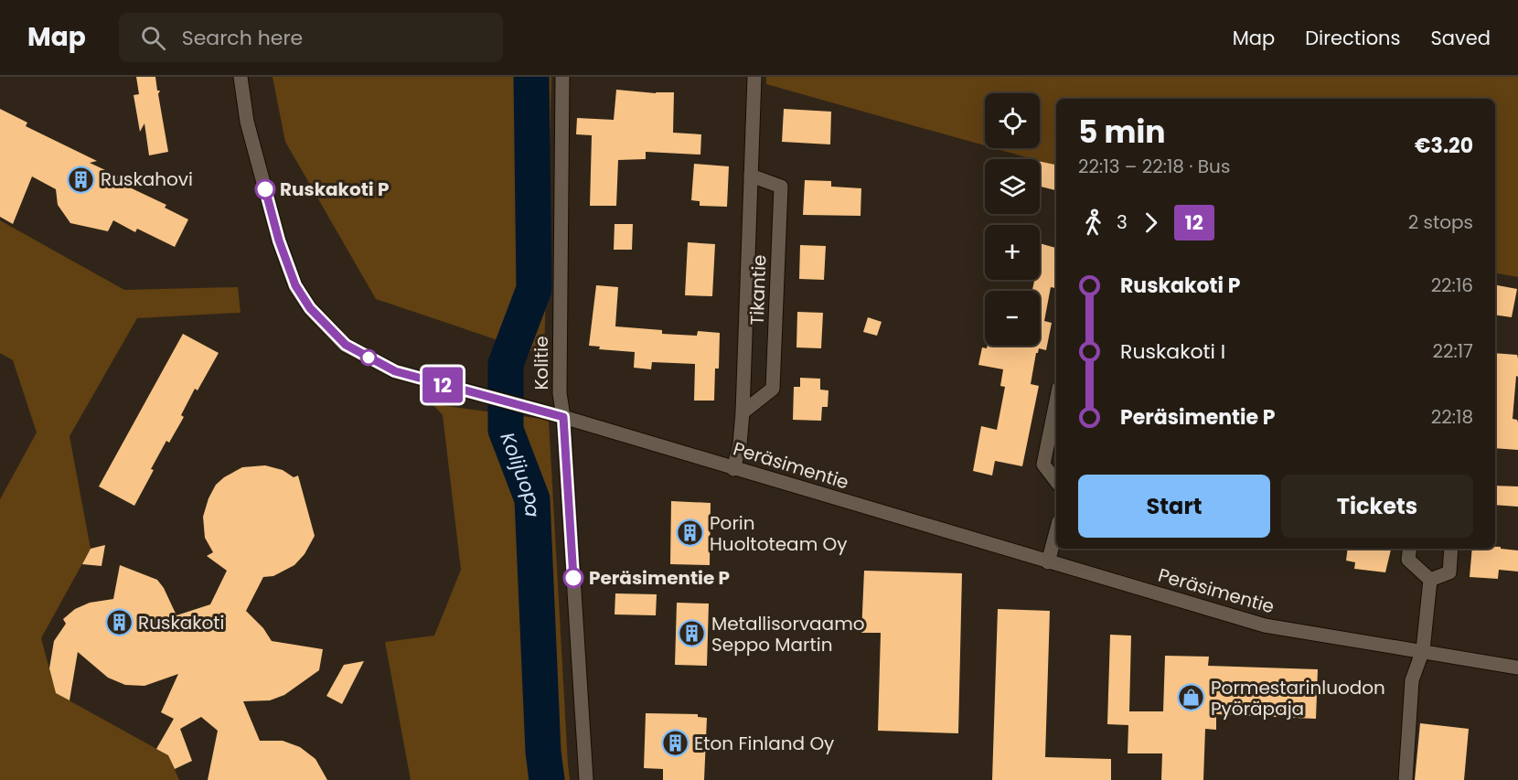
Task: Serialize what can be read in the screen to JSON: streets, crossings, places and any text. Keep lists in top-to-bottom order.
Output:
{
  "streets": {
    "street": ["Tikantie", "Kolitie", "Peräsimentie"]
  },
  "crossings": [
    ["Tikantie", "Peräsimentie"],
    ["Kolitie", "Peräsimentie"]
  ],
  "water": ["Kolijuopa"],
  "places": {
    "building": [
      "Ruskahovi",
      "Porin Huoltoteam Oy",
      "Ruskakoti",
      "Metallisorvaamo Seppo Martin",
      "Eton Finland Oy"
    ],
    "other": ["Ruskakoti P", "Peräsimentie P"],
    "shop": ["Pormestarinluodon Pyöräpaja"]
  },
  "lines": ["bus line 12"],
  "page": {
    "header": "Map",
    "search": "Search here",
    "nav": ["Map", "Directions", "Saved"],
    "on_map": "12",
    "map_buttons": ["+", "−"],
    "heading": ["5 min", "22:13 – 22:18 · Bus", "€3.20"],
    "legs": ["3", "12", "2 stops"],
    "list": [
      {
        "name": "Ruskakoti P",
        "value": "22:16"
      },
      {
        "name": "Ruskakoti I",
        "value": "22:17"
      },
      {
        "name": "Peräsimentie P",
        "value": "22:18"
      }
    ],
    "buttons": ["Start", "Tickets"]
  }
}
